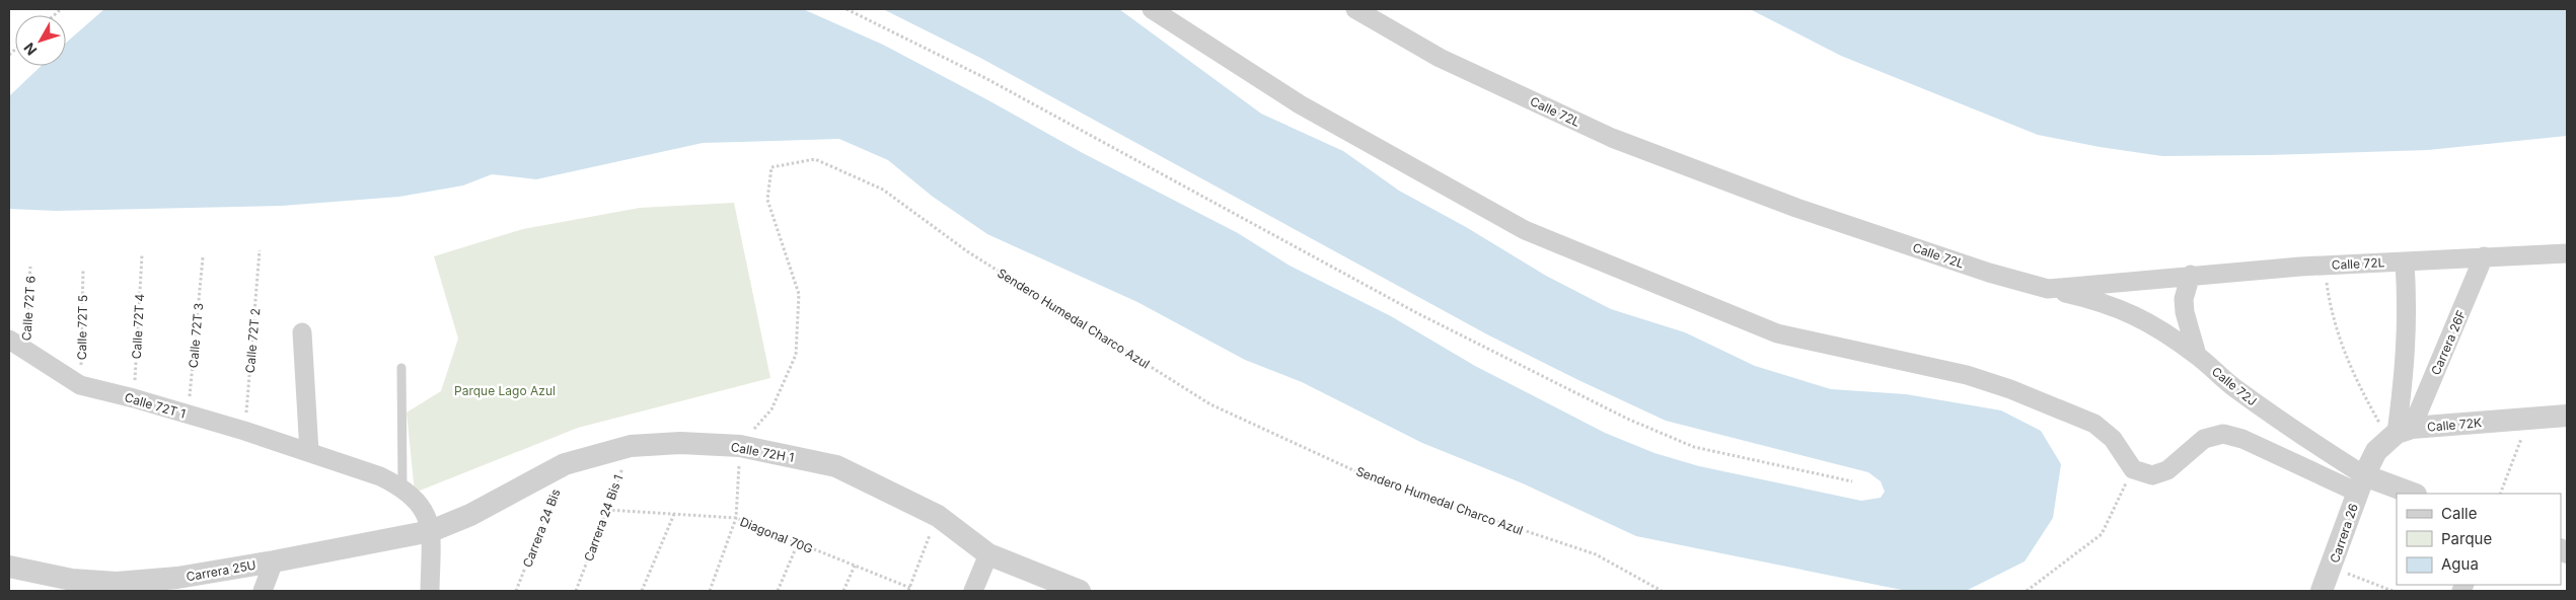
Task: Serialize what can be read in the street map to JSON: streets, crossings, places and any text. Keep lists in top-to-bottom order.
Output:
{
  "streets": {
    "street": [
      "Calle 72L",
      "Carrera 26F",
      "Calle 72J",
      "Calle 72T 1",
      "Calle 72K",
      "Calle 72H 1",
      "Carrera 26",
      "Carrera 25U"
    ],
    "path": [
      "Calle 72T 6",
      "Sendero Humedal Charco Azul",
      "Calle 72T 4",
      "Calle 72T 5",
      "Calle 72T 3",
      "Calle 72T 2",
      "Carrera 24 Bis 1",
      "Carrera 24 Bis",
      "Diagonal 70G"
    ]
  },
  "crossings": [
    ["Calle 72L", "Carrera 26F"],
    ["Calle 72L", "Calle 72J"],
    ["Calle 72T 6", "Calle 72T 1"],
    ["Sendero Humedal Charco Azul", "Calle 72H 1"],
    ["Calle 72T 4", "Calle 72T 1"],
    ["Calle 72T 5", "Calle 72T 1"],
    ["Calle 72T 3", "Calle 72T 1"],
    ["Calle 72T 2", "Calle 72T 1"],
    ["Carrera 26F", "Calle 72K"],
    ["Calle 72J", "Carrera 26"],
    ["Calle 72T 1", "Calle 72H 1"],
    ["Calle 72T 1", "Carrera 25U"],
    ["Calle 72H 1", "Carrera 24 Bis 1"],
    ["Calle 72H 1", "Carrera 24 Bis"],
    ["Calle 72H 1", "Carrera 25U"],
    ["Carrera 24 Bis 1", "Diagonal 70G"]
  ],
  "parks": ["Parque Lago Azul"],
  "legend": ["Calle", "Parque", "Agua"],
  "north": "bottom left"
}
